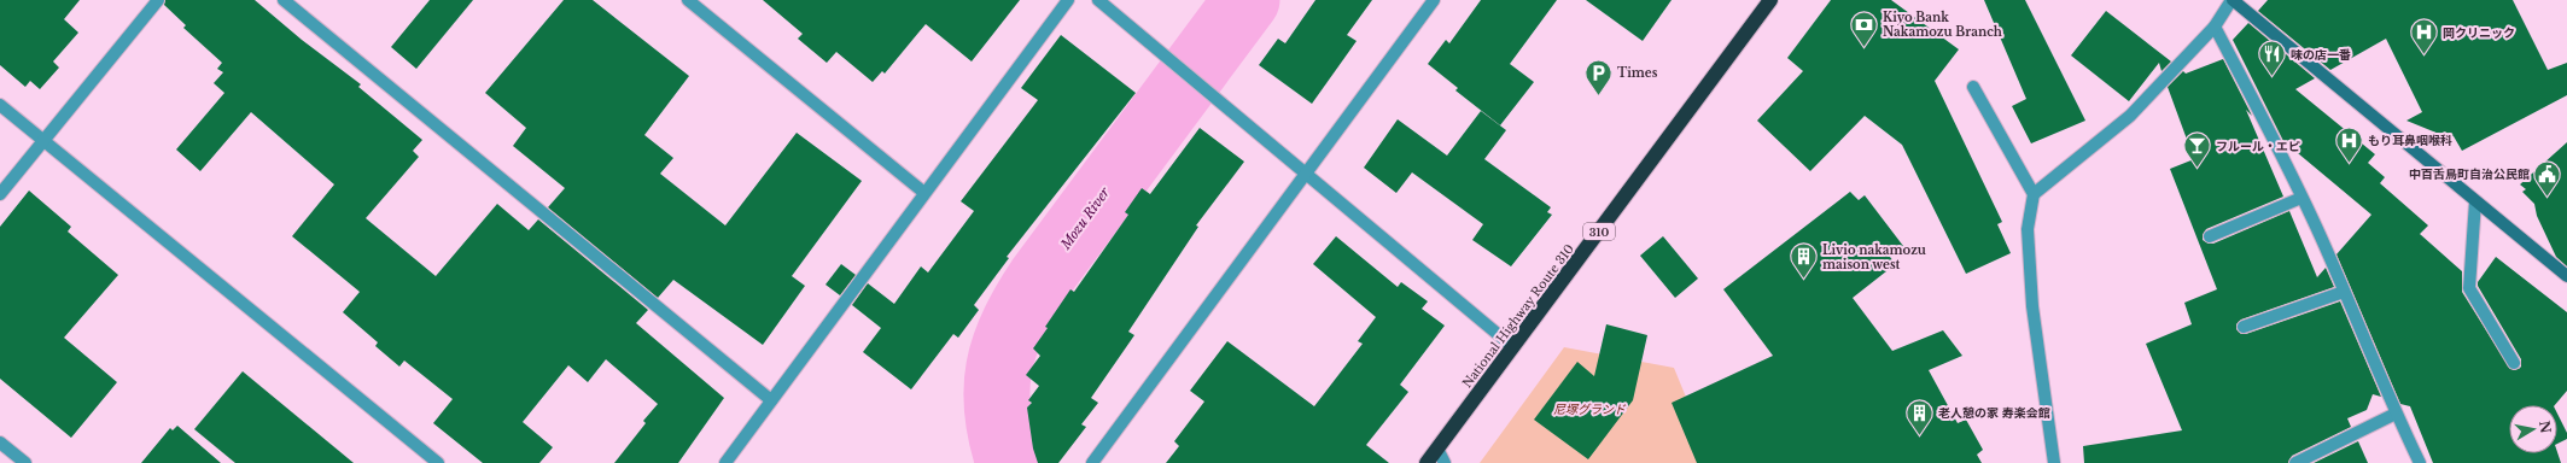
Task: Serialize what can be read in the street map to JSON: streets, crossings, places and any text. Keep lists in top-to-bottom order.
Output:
{
  "streets": {
    "highway": ["310", "National Highway Route 310"]
  },
  "water": ["Mozu River"],
  "parks": ["尼塚グランド"],
  "places": {
    "bank": ["Kiyo Bank Nakamozu Branch"],
    "hospital": ["岡クリニック", "もり耳鼻咽喉科"],
    "restaurant": ["味の店一番"],
    "parking": ["Times"],
    "bar": ["フルール・エピ"],
    "public building": ["中百舌鳥町自治公民館"],
    "building": ["Livio nakamozu maison west", "老人憩の家 寿楽会館"]
  },
  "north": "right"
}
